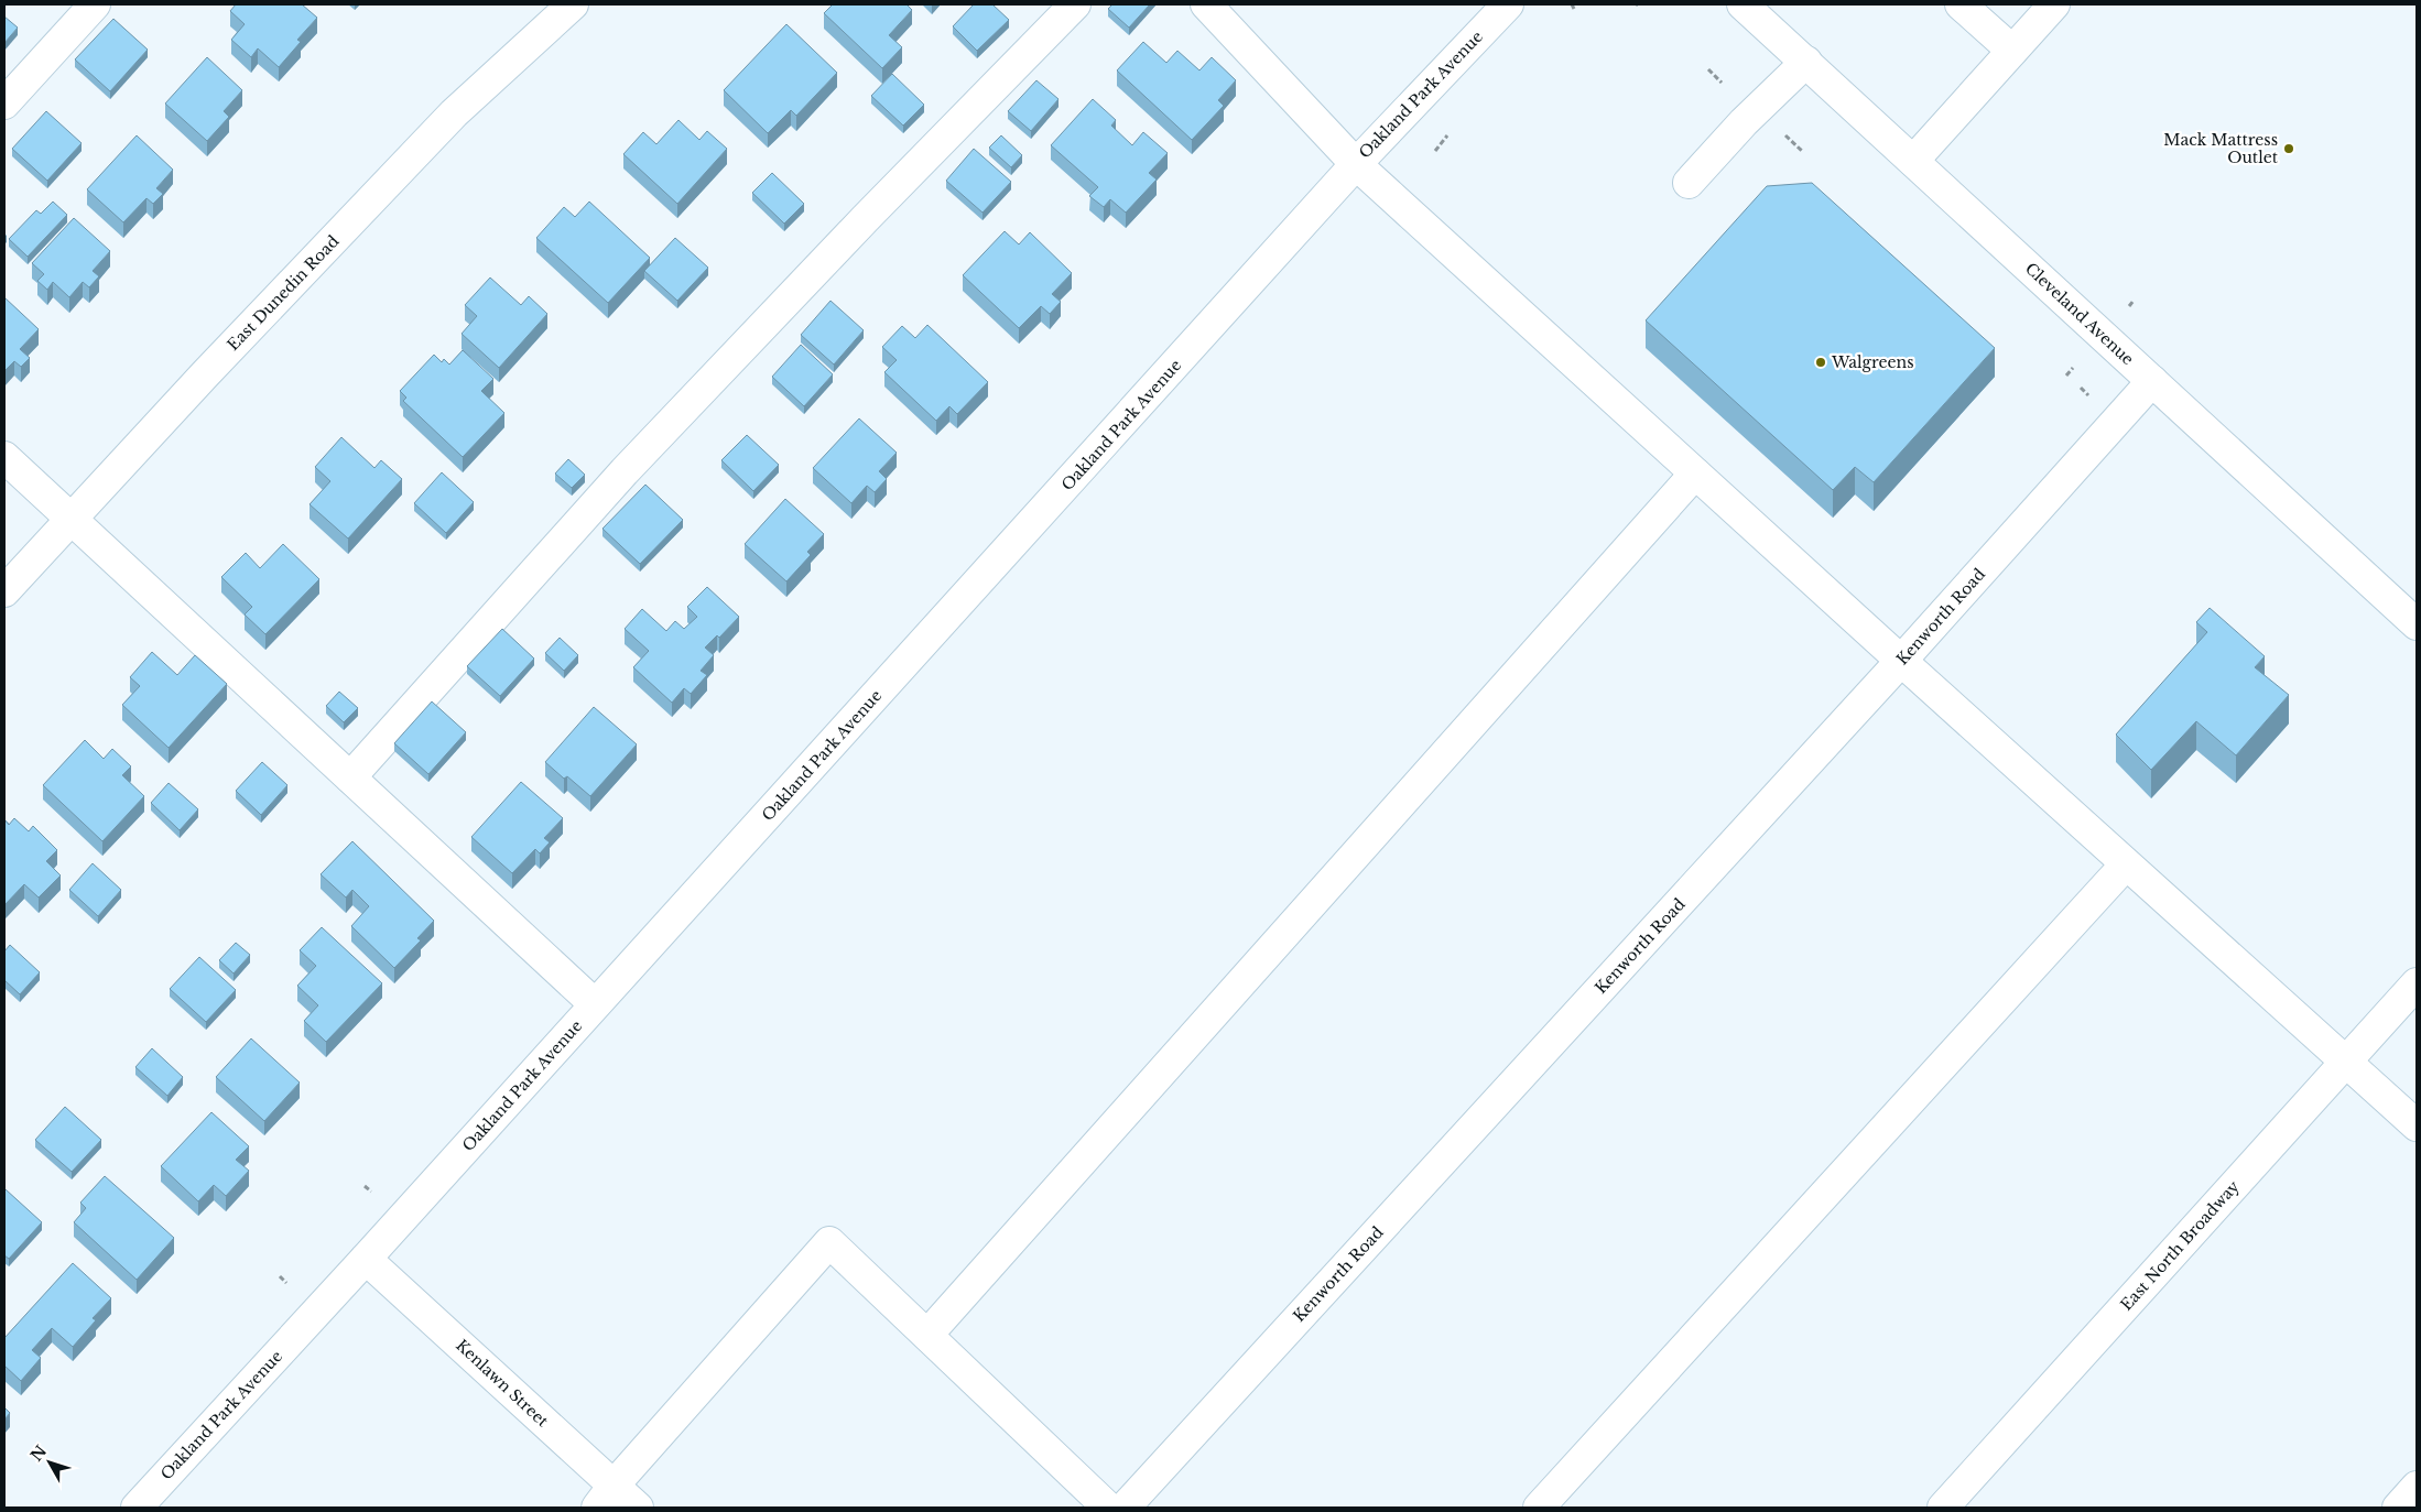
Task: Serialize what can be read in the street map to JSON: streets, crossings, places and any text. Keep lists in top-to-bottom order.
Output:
{
  "streets": {
    "street": [
      "Oakland Park Avenue",
      "East Dunedin Road",
      "Cleveland Avenue",
      "Kenworth Road",
      "East North Broadway",
      "Kenlawn Street"
    ]
  },
  "crossings": [
    ["Oakland Park Avenue", "Kenlawn Street"],
    ["Cleveland Avenue", "Kenworth Road"]
  ],
  "places": ["Mack Mattress Outlet", "Walgreens"],
  "north": "top left"
}
